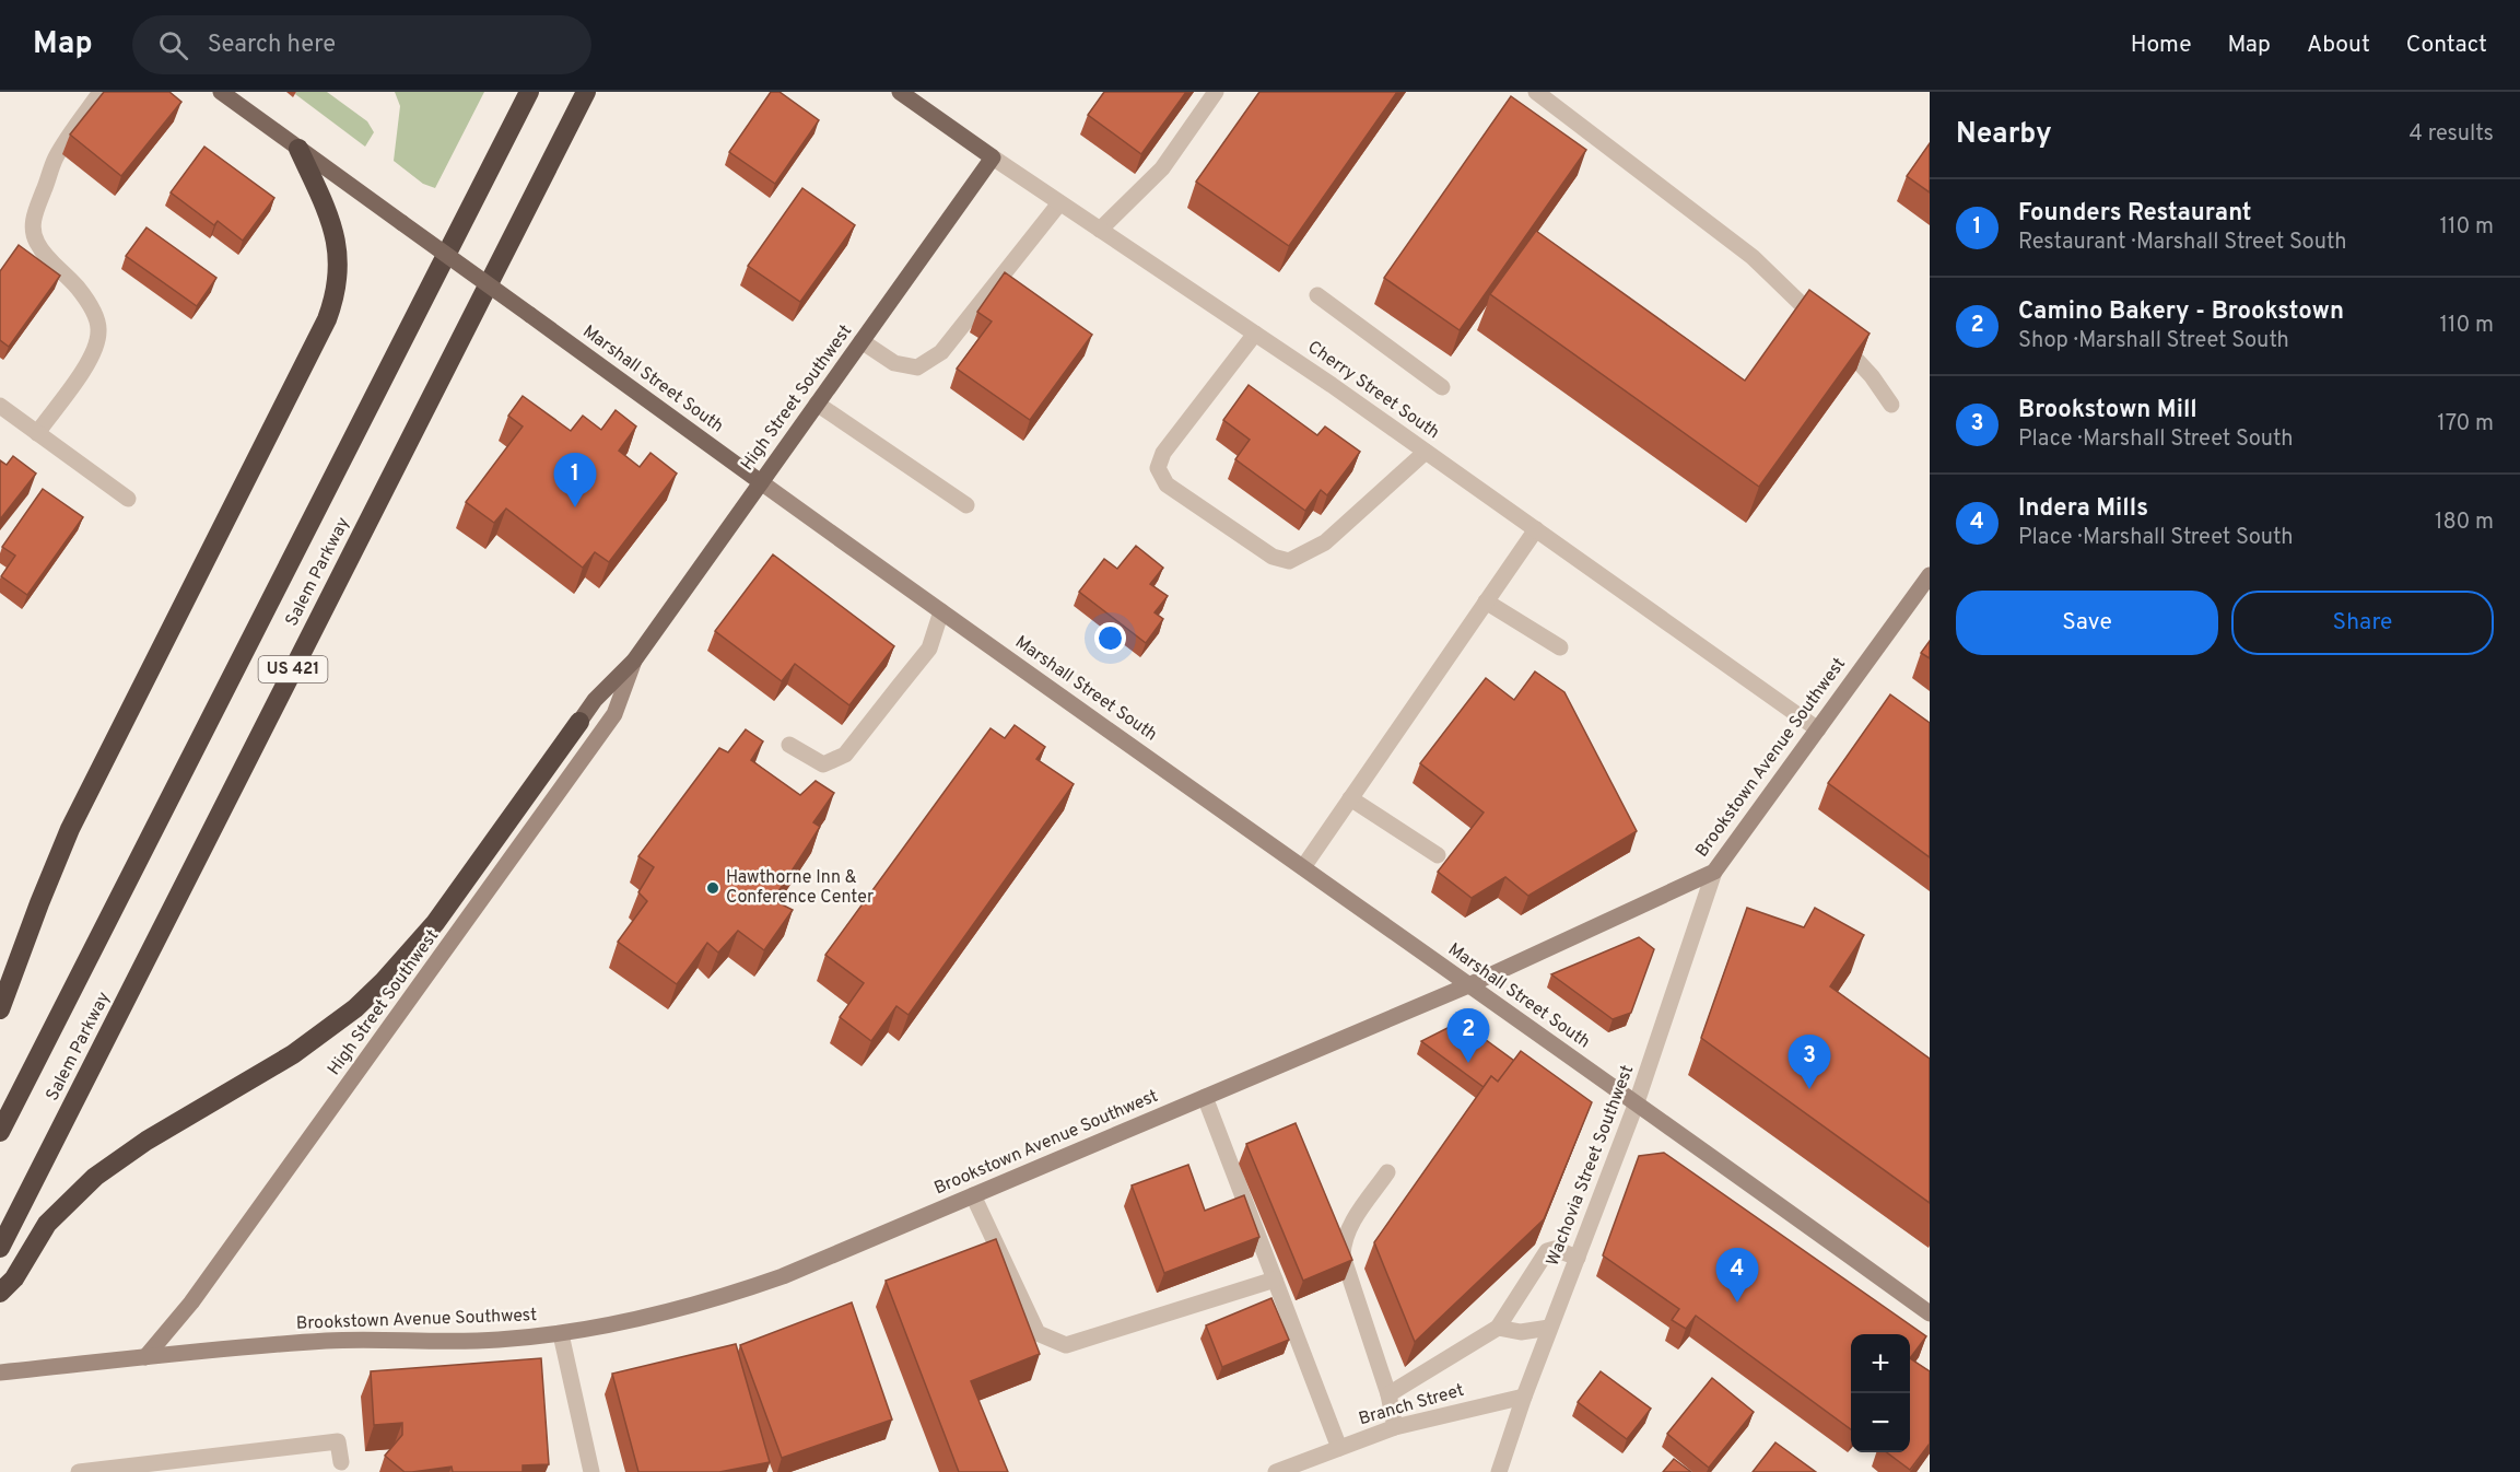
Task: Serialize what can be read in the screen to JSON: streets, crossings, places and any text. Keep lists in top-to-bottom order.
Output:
{
  "streets": {
    "highway": ["Salem Parkway", "US 421"],
    "main road": ["Marshall Street South", "Cherry Street South", "High Street Southwest"],
    "street": ["Brookstown Avenue Southwest", "Wachovia Street Southwest", "Branch Street"]
  },
  "crossings": [
    ["Marshall Street South", "High Street Southwest"],
    ["Marshall Street South", "Brookstown Avenue Southwest"],
    ["Marshall Street South", "Wachovia Street Southwest"],
    ["Cherry Street South", "High Street Southwest"],
    ["Cherry Street South", "Brookstown Avenue Southwest"],
    ["High Street Southwest", "Brookstown Avenue Southwest"],
    ["Brookstown Avenue Southwest", "Wachovia Street Southwest"],
    ["Wachovia Street Southwest", "Branch Street"]
  ],
  "places": ["Hawthorne Inn & Conference Center"],
  "page": {
    "header": "Map",
    "search": "Search here",
    "nav": [
      "Home",
      "Map",
      "About",
      "Contact"
    ],
    "heading": ["Nearby", "4 results"],
    "list": [
      {
        "mark": "1",
        "name": "Founders Restaurant",
        "note": "Restaurant · Marshall Street South",
        "value": "110 m"
      },
      {
        "mark": "2",
        "name": "Camino Bakery - Brookstown",
        "note": "Shop · Marshall Street South",
        "value": "110 m"
      },
      {
        "mark": "3",
        "name": "Brookstown Mill",
        "note": "Place · Marshall Street South",
        "value": "170 m"
      },
      {
        "mark": "4",
        "name": "Indera Mills",
        "note": "Place · Marshall Street South",
        "value": "180 m"
      }
    ],
    "pins": [
      "1",
      "2",
      "3",
      "4"
    ],
    "buttons": ["Save", "Share"],
    "map_buttons": ["+", "−"]
  }
}
